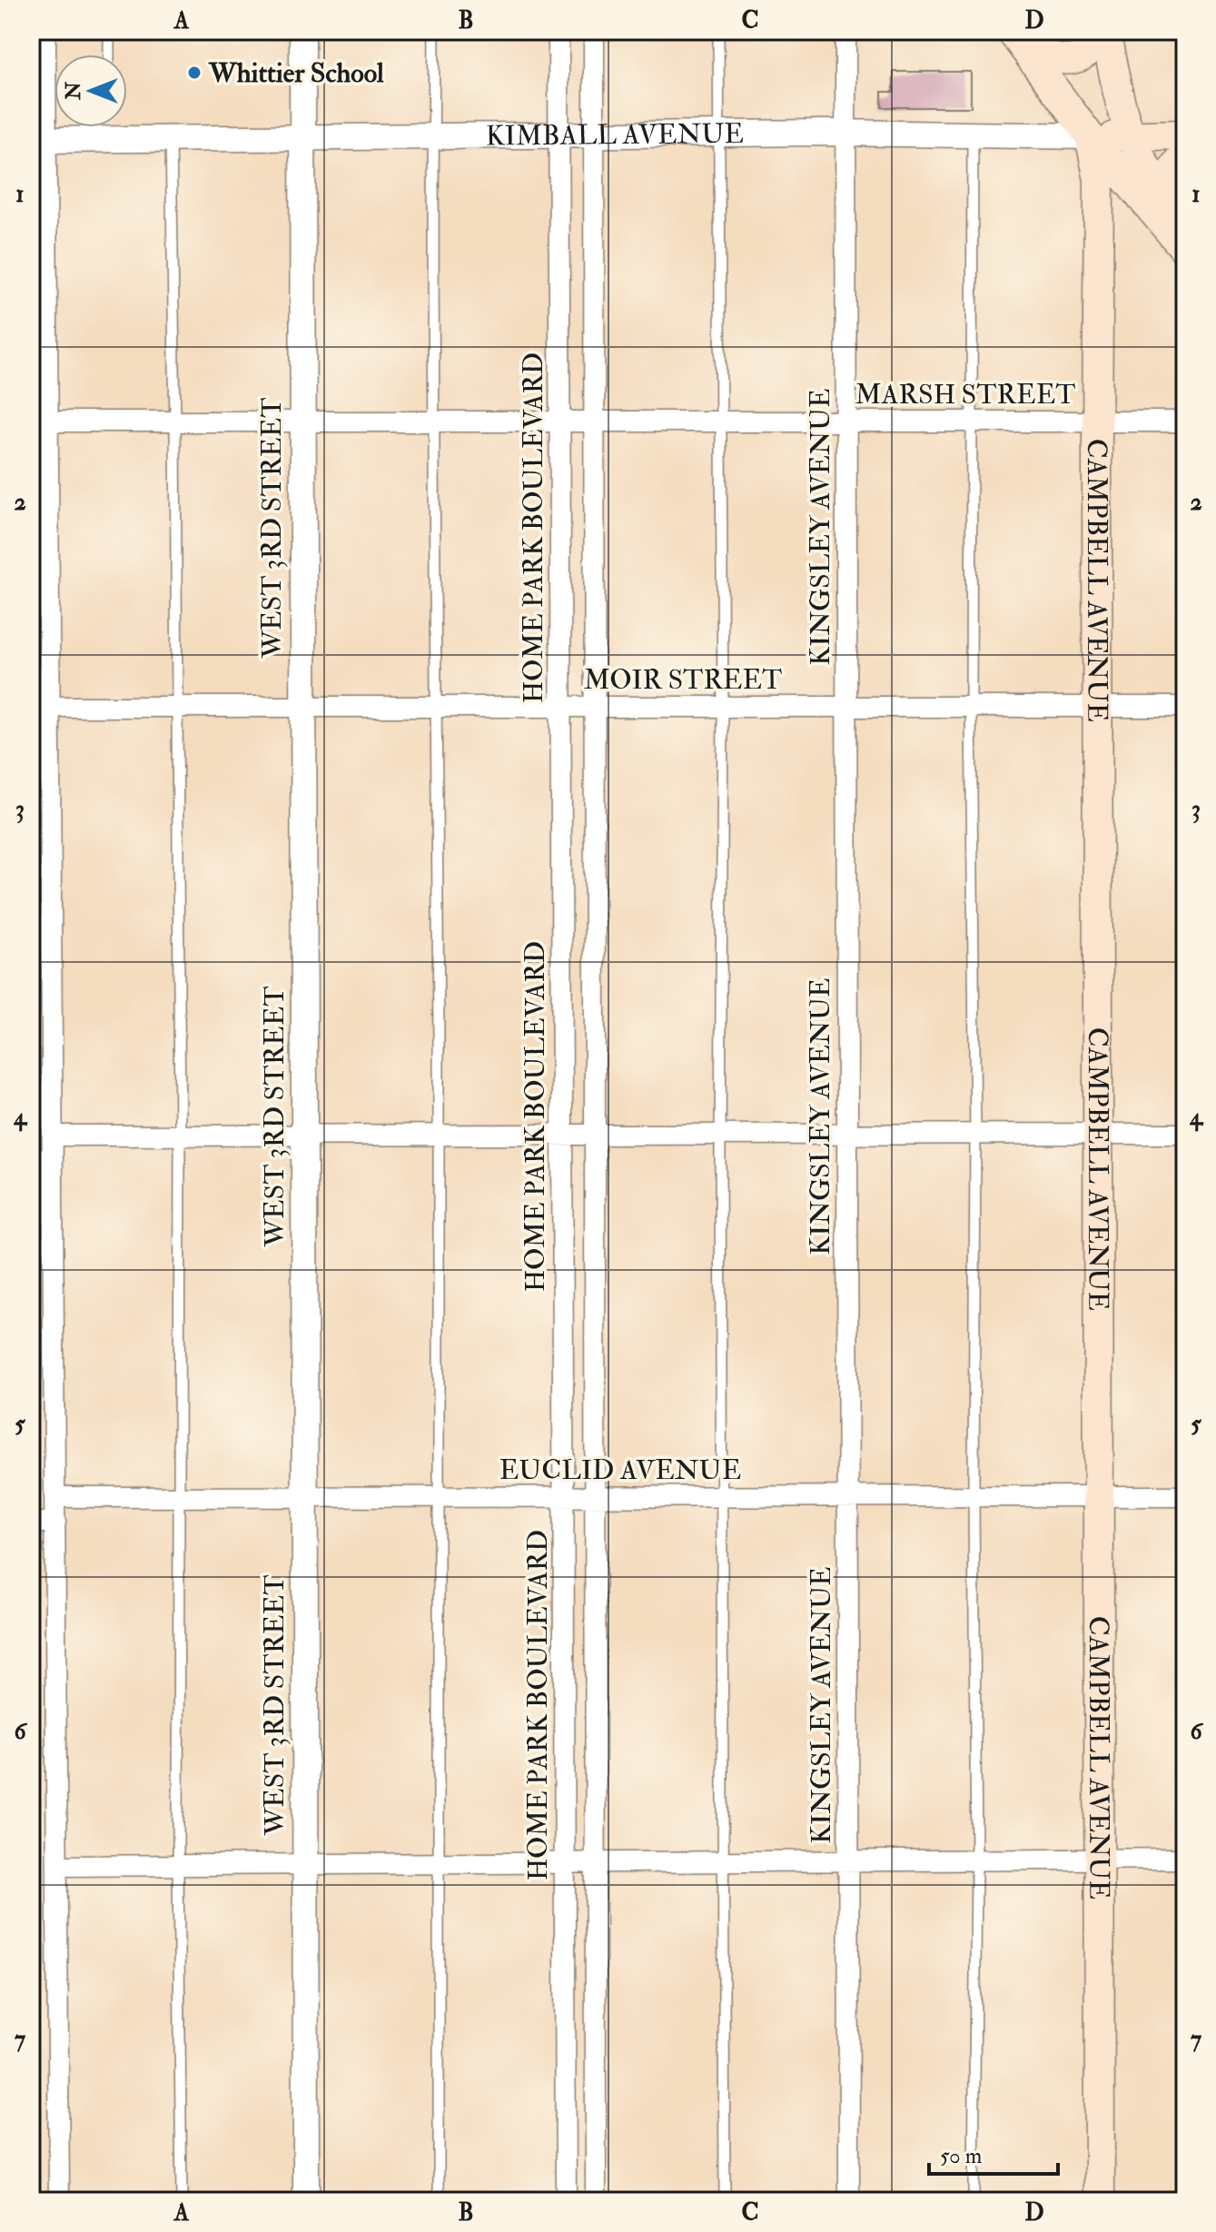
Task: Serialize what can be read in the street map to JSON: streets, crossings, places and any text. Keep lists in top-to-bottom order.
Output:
{
  "streets": {
    "main road": ["KIMBALL AVENUE", "CAMPBELL AVENUE"],
    "street": [
      "MARSH STREET",
      "KINGSLEY AVENUE",
      "WEST 3RD STREET",
      "HOME PARK BOULEVARD",
      "MOIR STREET",
      "EUCLID AVENUE"
    ]
  },
  "crossings": [
    ["KIMBALL AVENUE", "KINGSLEY AVENUE"],
    ["KIMBALL AVENUE", "WEST 3RD STREET"],
    ["KIMBALL AVENUE", "HOME PARK BOULEVARD"],
    ["KIMBALL AVENUE", "CAMPBELL AVENUE"],
    ["MARSH STREET", "KINGSLEY AVENUE"],
    ["MARSH STREET", "WEST 3RD STREET"],
    ["MARSH STREET", "HOME PARK BOULEVARD"],
    ["MARSH STREET", "CAMPBELL AVENUE"],
    ["KINGSLEY AVENUE", "MOIR STREET"],
    ["KINGSLEY AVENUE", "EUCLID AVENUE"],
    ["WEST 3RD STREET", "MOIR STREET"],
    ["WEST 3RD STREET", "EUCLID AVENUE"],
    ["HOME PARK BOULEVARD", "MOIR STREET"],
    ["HOME PARK BOULEVARD", "EUCLID AVENUE"],
    ["CAMPBELL AVENUE", "MOIR STREET"],
    ["CAMPBELL AVENUE", "EUCLID AVENUE"]
  ],
  "places": ["Whittier School"],
  "scale_bar": "50 m",
  "north": "left",
  "grid": {
    "columns": [
      "A",
      "B",
      "C",
      "D"
    ],
    "rows": [
      "1",
      "2",
      "3",
      "4",
      "5",
      "6",
      "7"
    ]
  }
}
